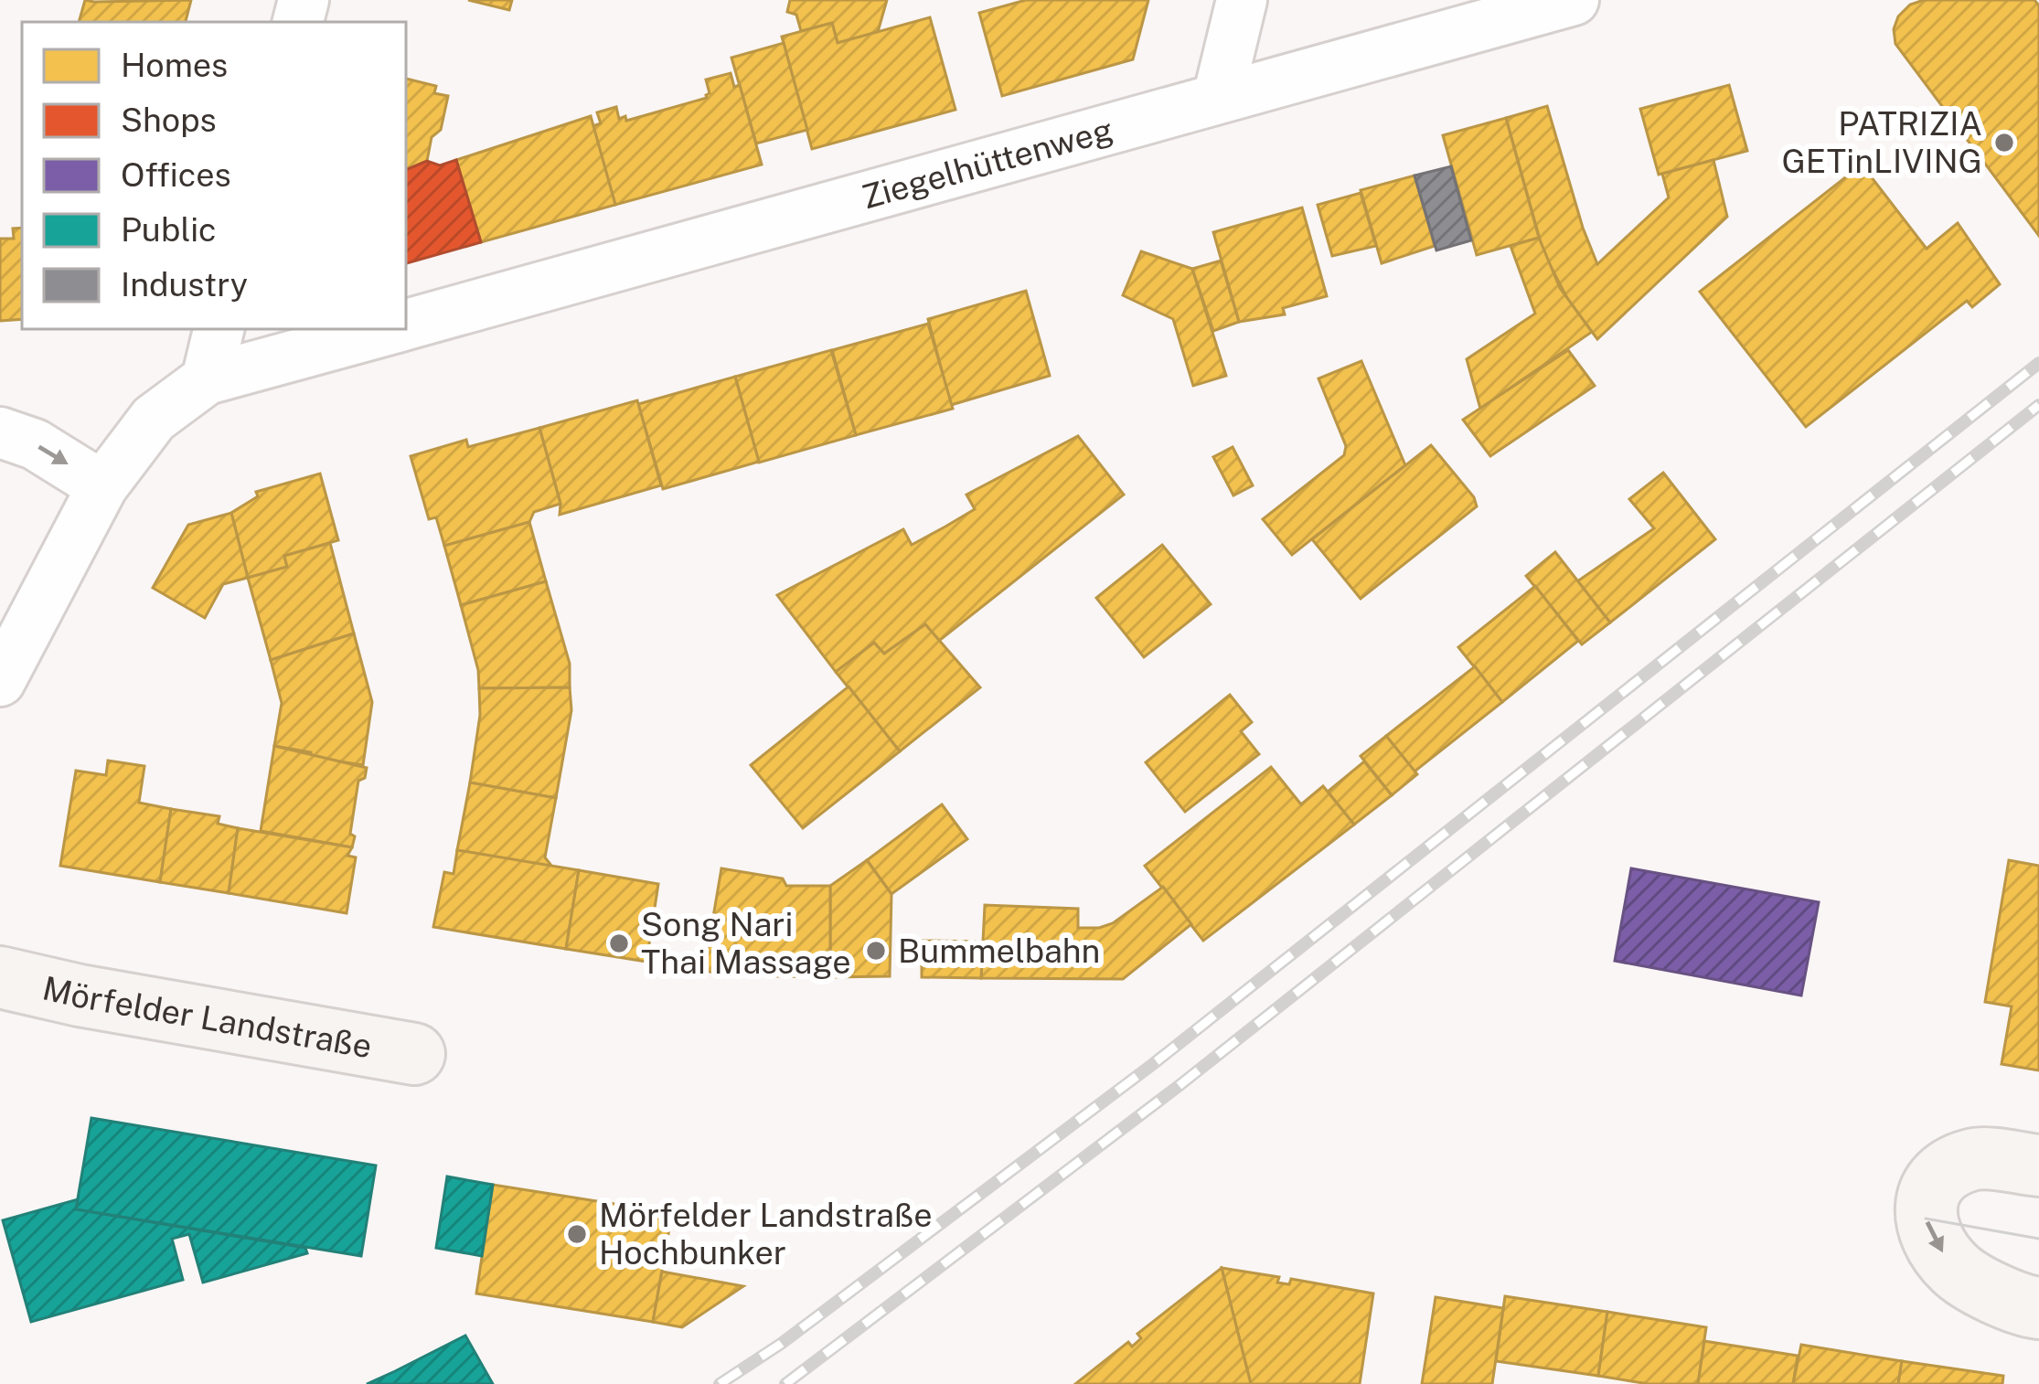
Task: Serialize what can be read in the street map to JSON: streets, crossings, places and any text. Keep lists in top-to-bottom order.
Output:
{
  "streets": {
    "main road": ["Mörfelder Landstraße"],
    "street": ["Ziegelhüttenweg"]
  },
  "places": [
    "PATRIZIA GETinLIVING",
    "Song Nari Thai Massage",
    "Bummelbahn",
    "Mörfelder Landstraße Hochbunker"
  ],
  "legend": [
    "Homes",
    "Shops",
    "Offices",
    "Public",
    "Industry"
  ]
}
